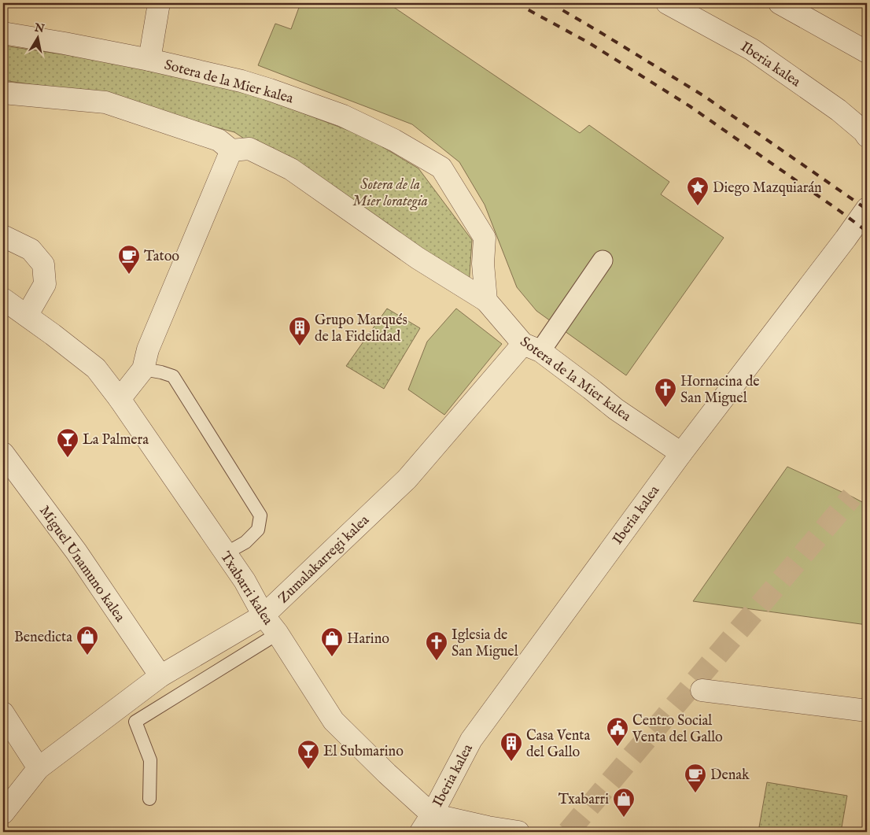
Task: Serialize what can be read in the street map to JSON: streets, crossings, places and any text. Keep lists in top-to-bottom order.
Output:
{
  "streets": {
    "street": [
      "Iberia kalea",
      "Sotera de la Mier kalea",
      "Zumalakarregi kalea",
      "Miguel Unamuno kalea",
      "Txabarri kalea"
    ]
  },
  "crossings": [
    ["Iberia kalea", "Sotera de la Mier kalea"],
    ["Iberia kalea", "Txabarri kalea"],
    ["Sotera de la Mier kalea", "Zumalakarregi kalea"],
    ["Zumalakarregi kalea", "Miguel Unamuno kalea"],
    ["Zumalakarregi kalea", "Txabarri kalea"]
  ],
  "parks": ["Sotera de la Mier lorategia"],
  "places": {
    "place": ["Diego Mazquiarán"],
    "cafe": ["Tatoo", "Denak"],
    "building": ["Grupo Marqués de la Fidelidad", "Casa Venta del Gallo"],
    "church": ["Hornacina de San Miguel", "Iglesia de San Miguel"],
    "bar": ["La Palmera", "El Submarino"],
    "shop": ["Benedicta", "Harino", "Txabarri"],
    "public building": ["Centro Social Venta del Gallo"]
  },
  "north": "top"
}
